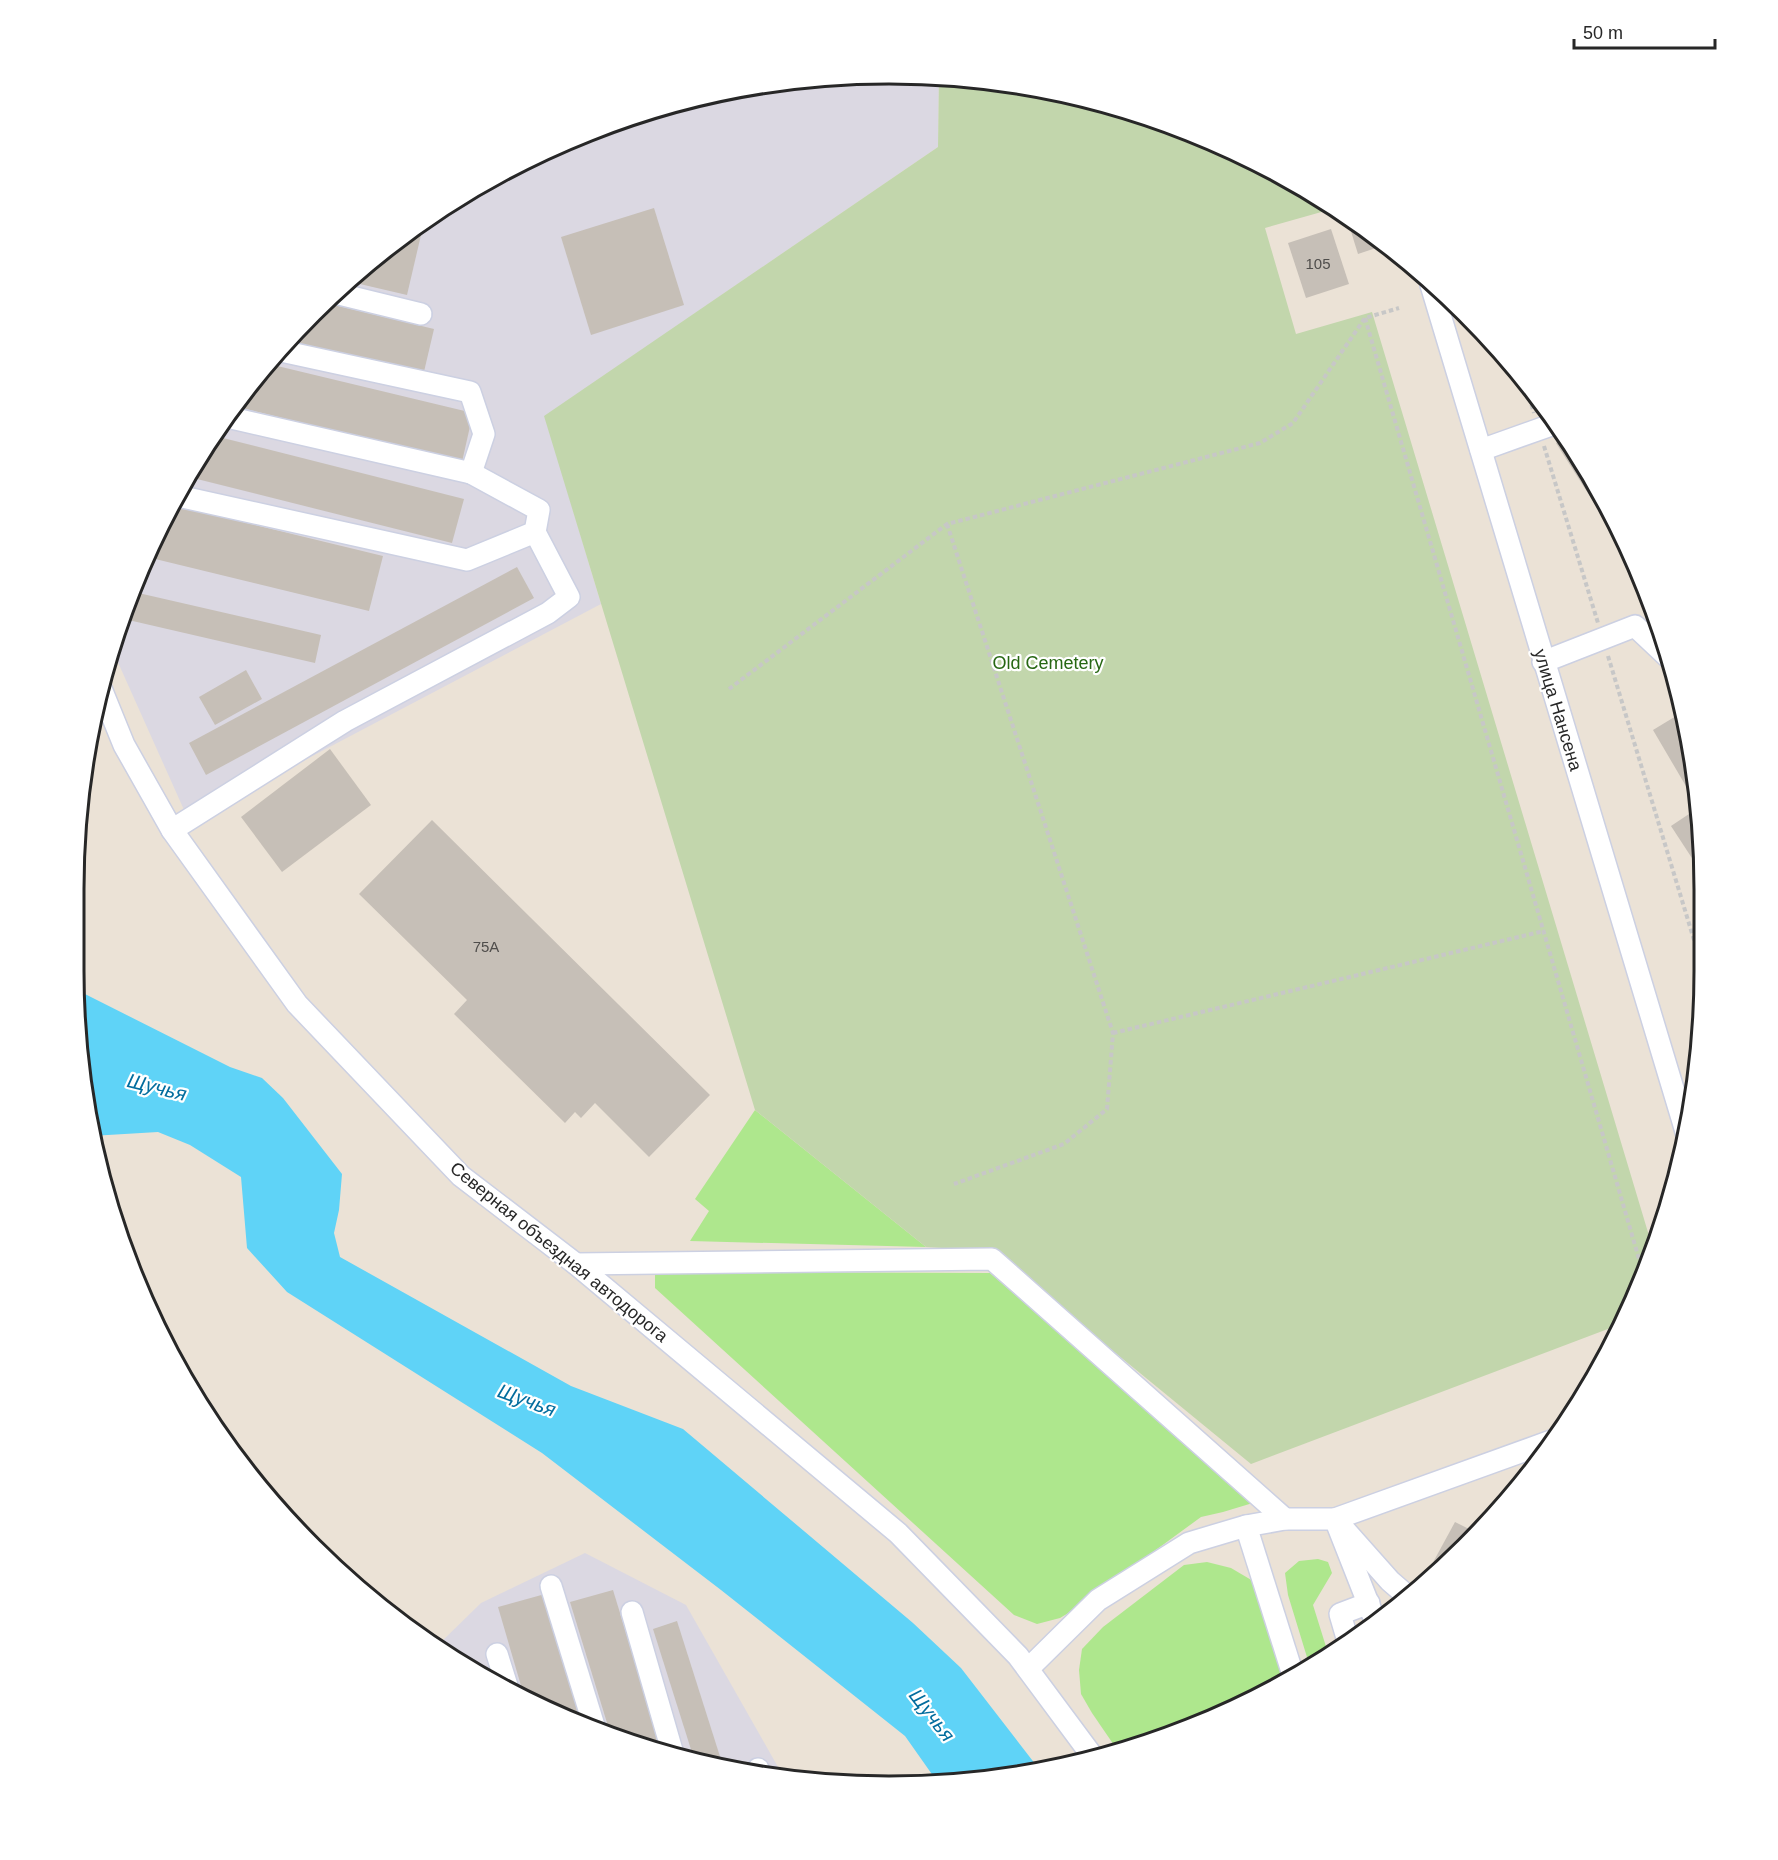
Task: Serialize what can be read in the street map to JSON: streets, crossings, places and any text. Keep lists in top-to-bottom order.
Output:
{
  "streets": {
    "street": ["улица Нансена", "Северная объездная автодорога"]
  },
  "water": ["Щучья"],
  "parks": ["Old Cemetery"],
  "house_numbers": ["105", "75А"],
  "scale_bar": "50 m"
}
